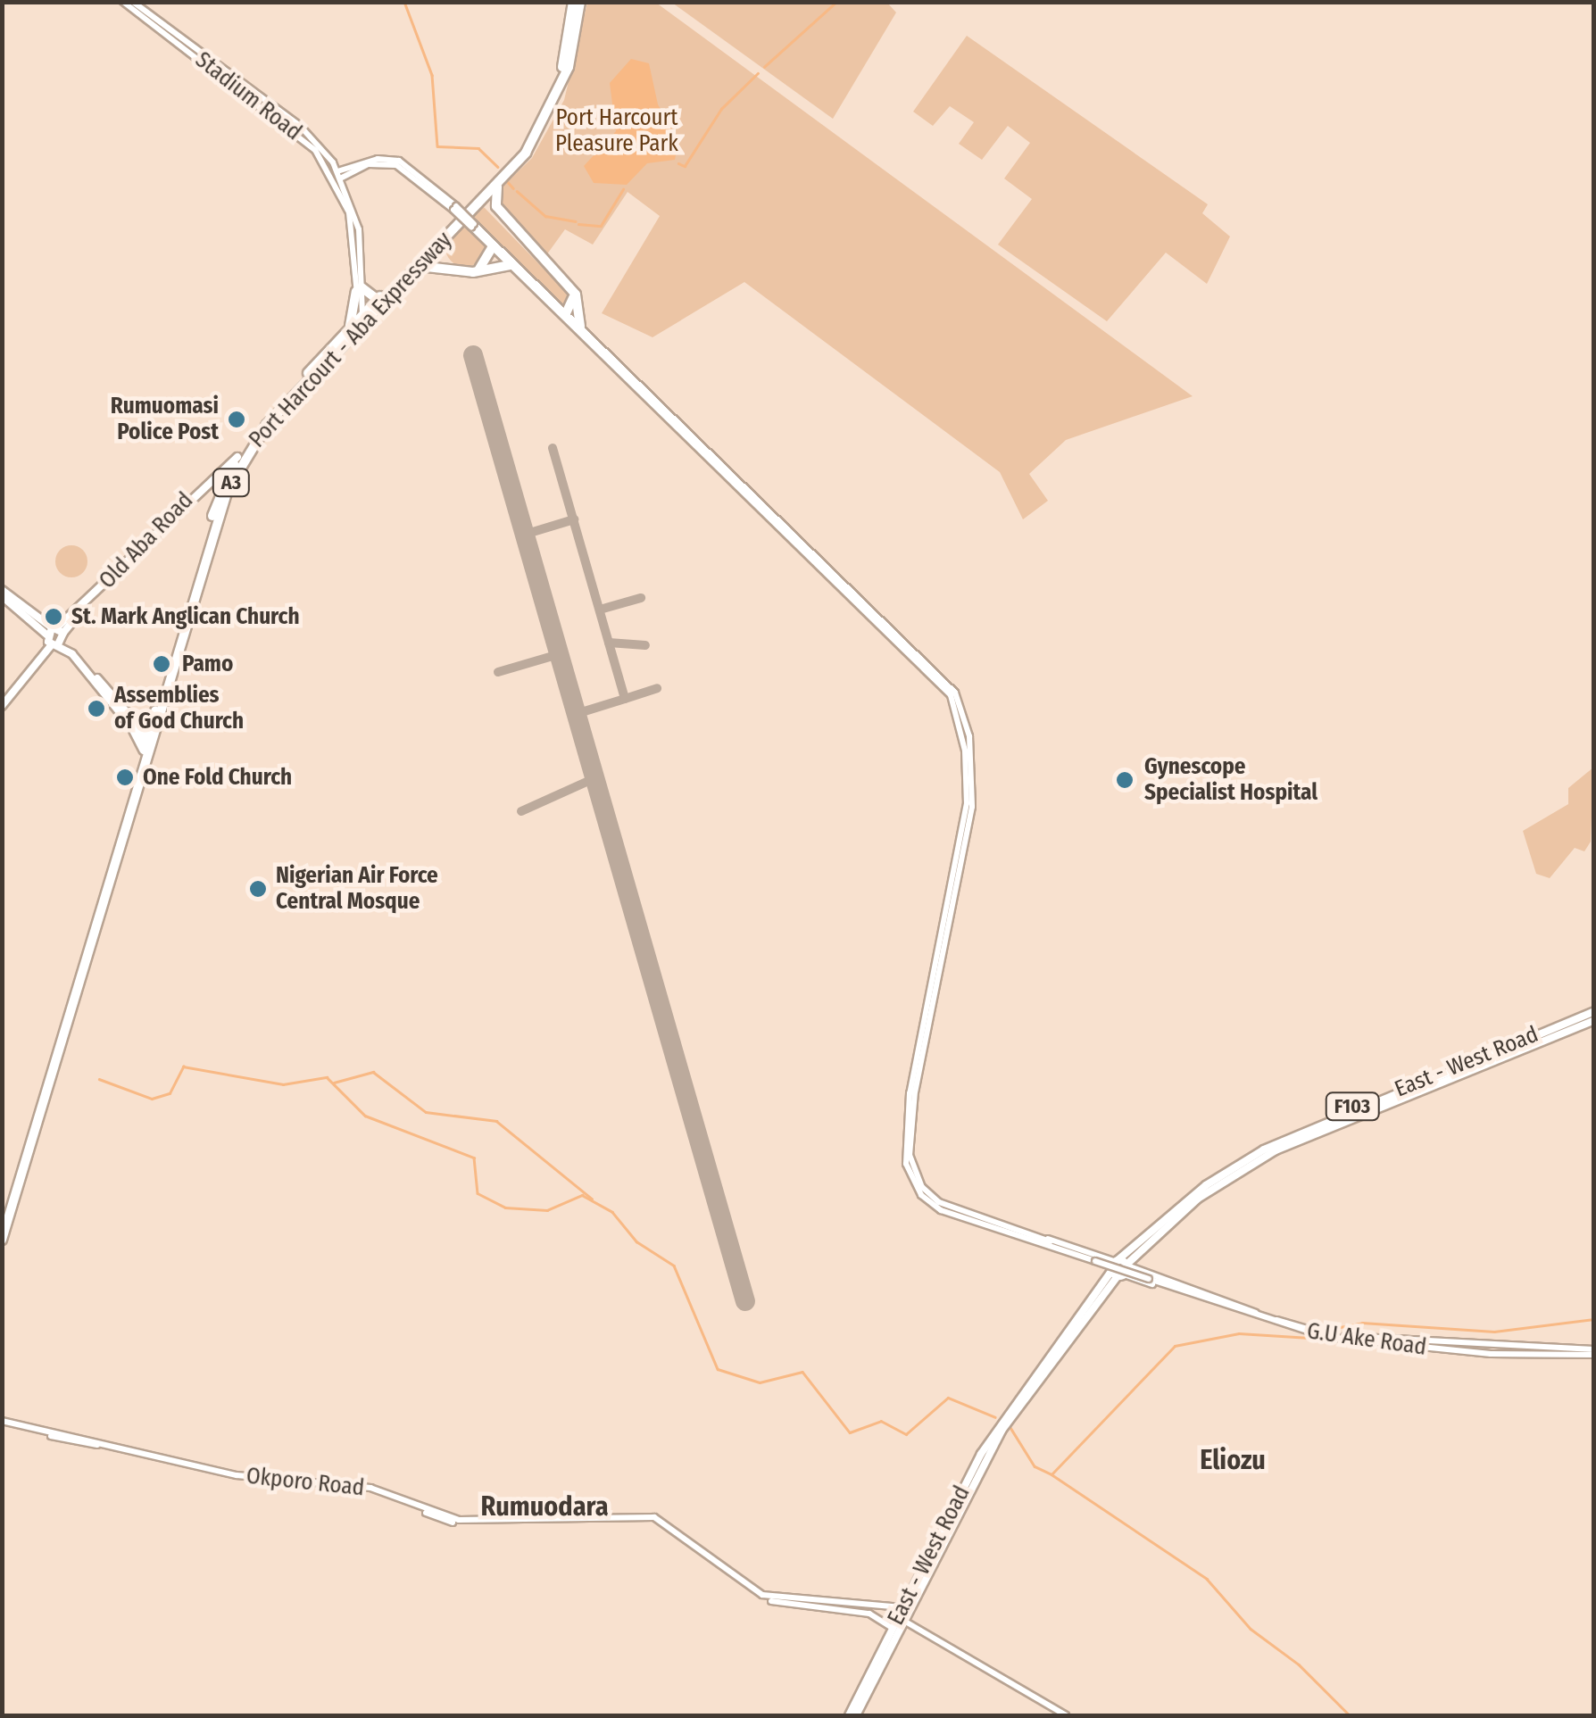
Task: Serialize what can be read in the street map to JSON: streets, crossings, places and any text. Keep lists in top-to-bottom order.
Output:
{
  "streets": {
    "highway": ["Port Harcourt - Aba Expressway", "A3"],
    "main road": [
      "Stadium Road",
      "Old Aba Road",
      "East - West Road",
      "F103",
      "G.U Ake Road",
      "Okporo Road"
    ]
  },
  "crossings": [
    ["Stadium Road", "Port Harcourt - Aba Expressway"],
    ["Port Harcourt - Aba Expressway", "A3"],
    ["Port Harcourt - Aba Expressway", "Old Aba Road"],
    ["East - West Road", "Okporo Road"]
  ],
  "districts": ["Eliozu", "Rumuodara"],
  "parks": ["Port Harcourt Pleasure Park"],
  "places": [
    "Rumuomasi Police Post",
    "St. Mark Anglican Church",
    "Pamo",
    "Assemblies of God Church",
    "One Fold Church",
    "Gynescope Specialist Hospital",
    "Nigerian Air Force Central Mosque"
  ]
}
